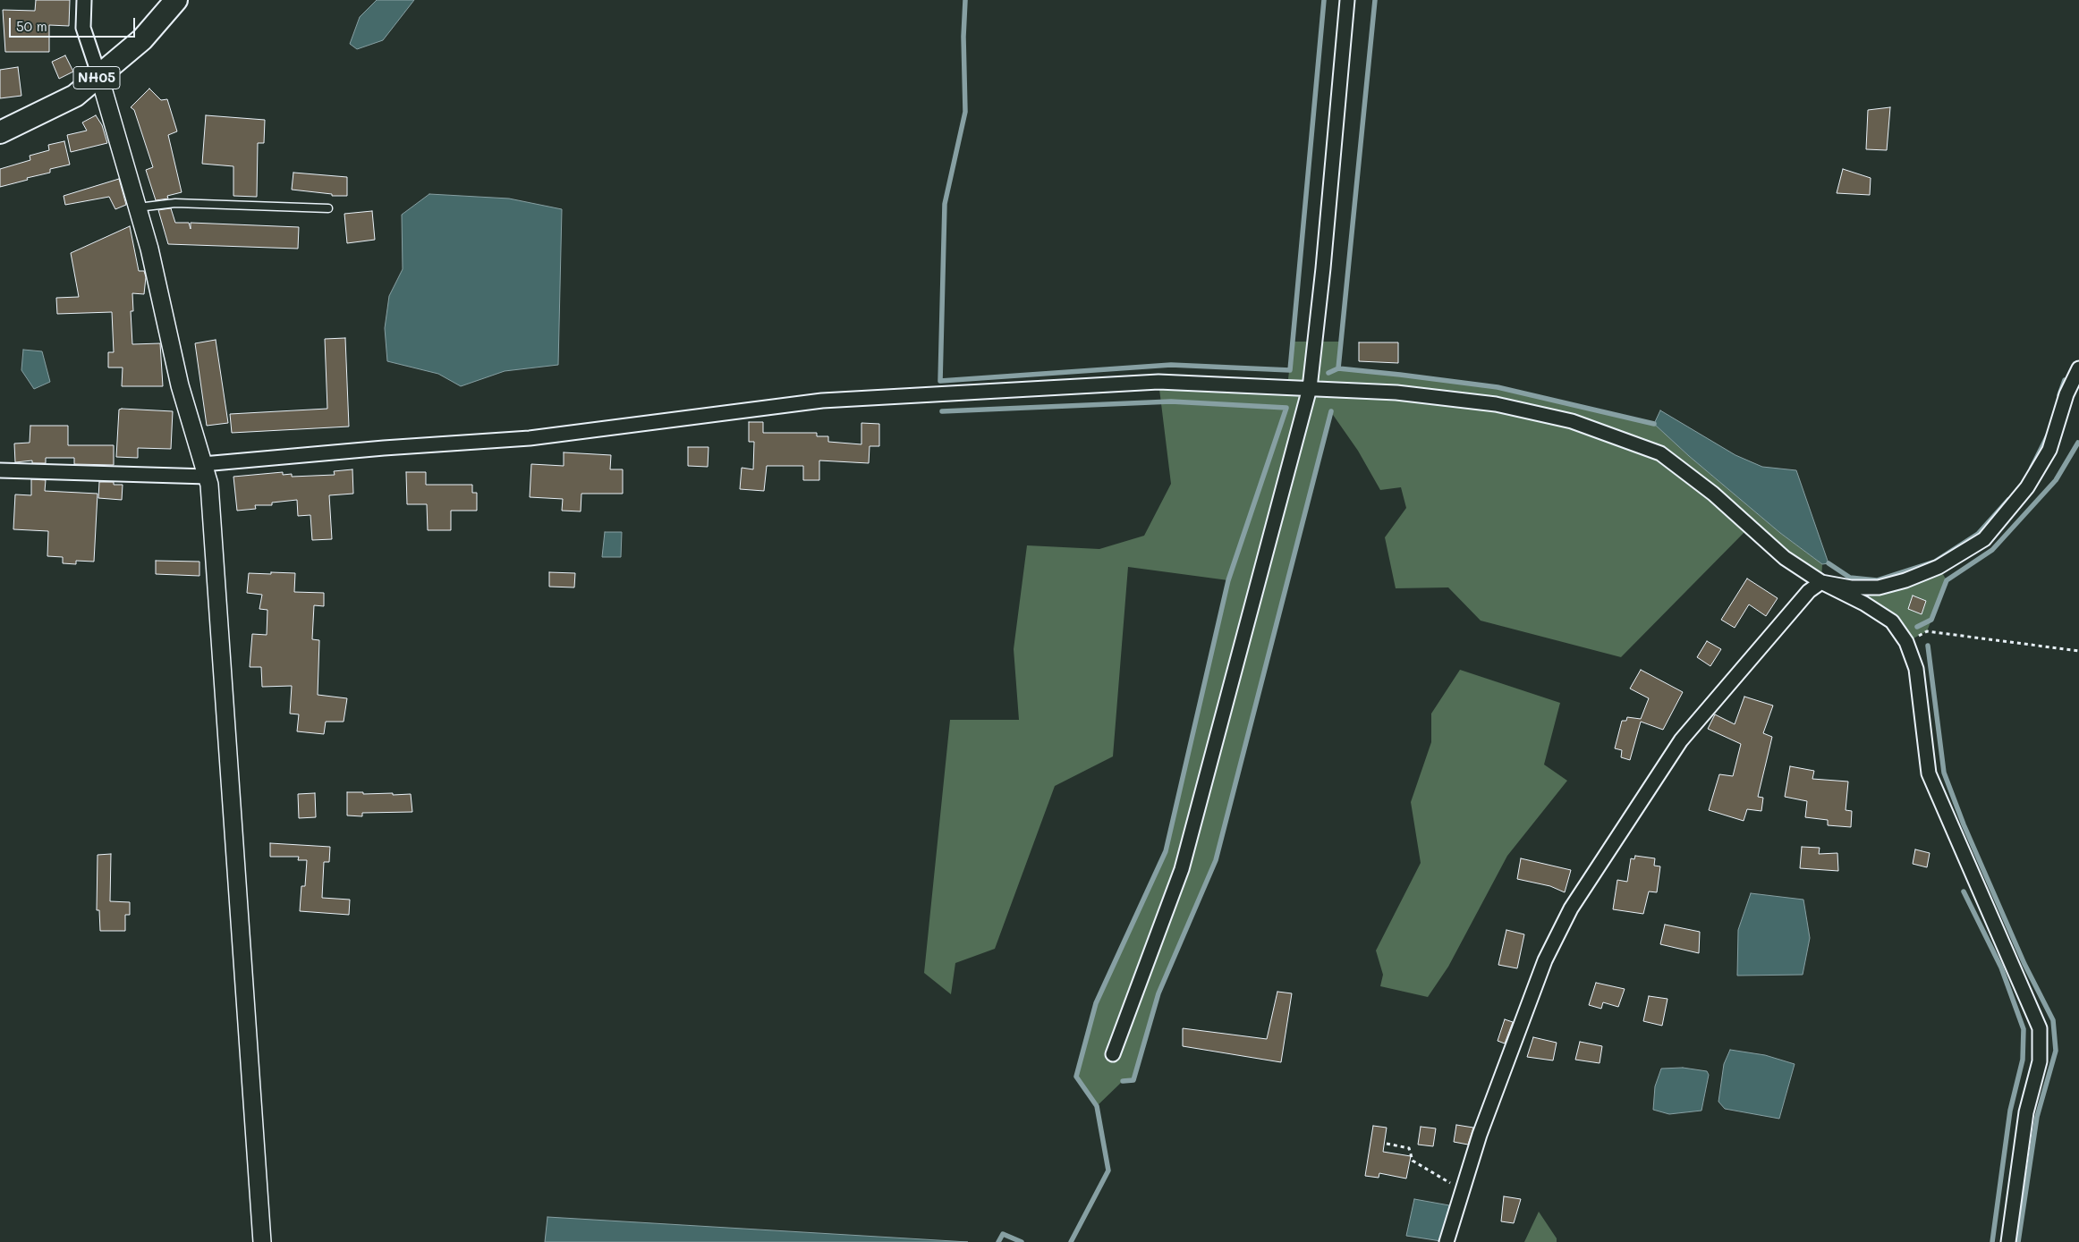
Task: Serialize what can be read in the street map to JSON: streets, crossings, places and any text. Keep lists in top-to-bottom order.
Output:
{
  "streets": {
    "main road": ["NH05"]
  },
  "scale_bar": "50 m"
}
